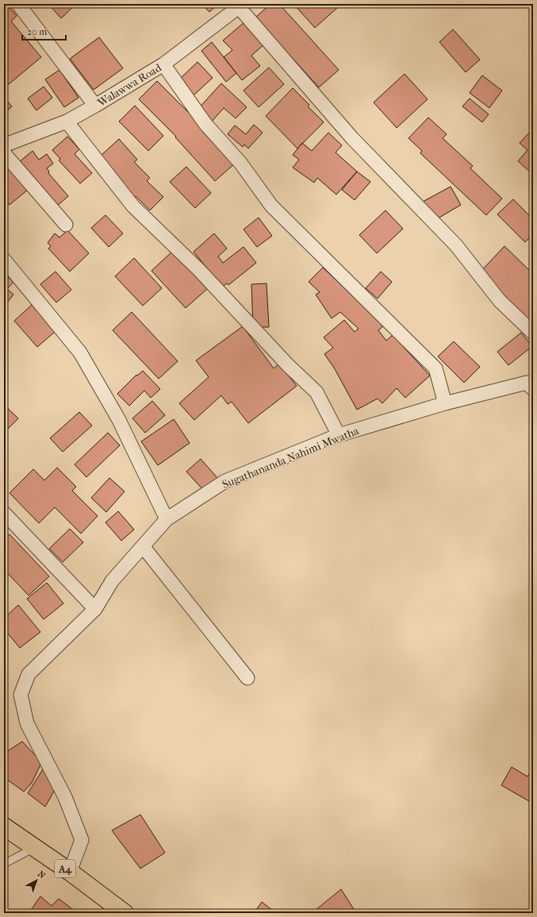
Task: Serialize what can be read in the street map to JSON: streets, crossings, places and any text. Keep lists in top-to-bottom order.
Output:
{
  "streets": {
    "highway": ["A4"],
    "street": ["Walawwa Road", "Sugathananda Nahimi Mwatha"]
  },
  "crossings": [
    ["Sugathananda Nahimi Mwatha", "A4"]
  ],
  "scale_bar": "20 m",
  "north": "top right"
}
